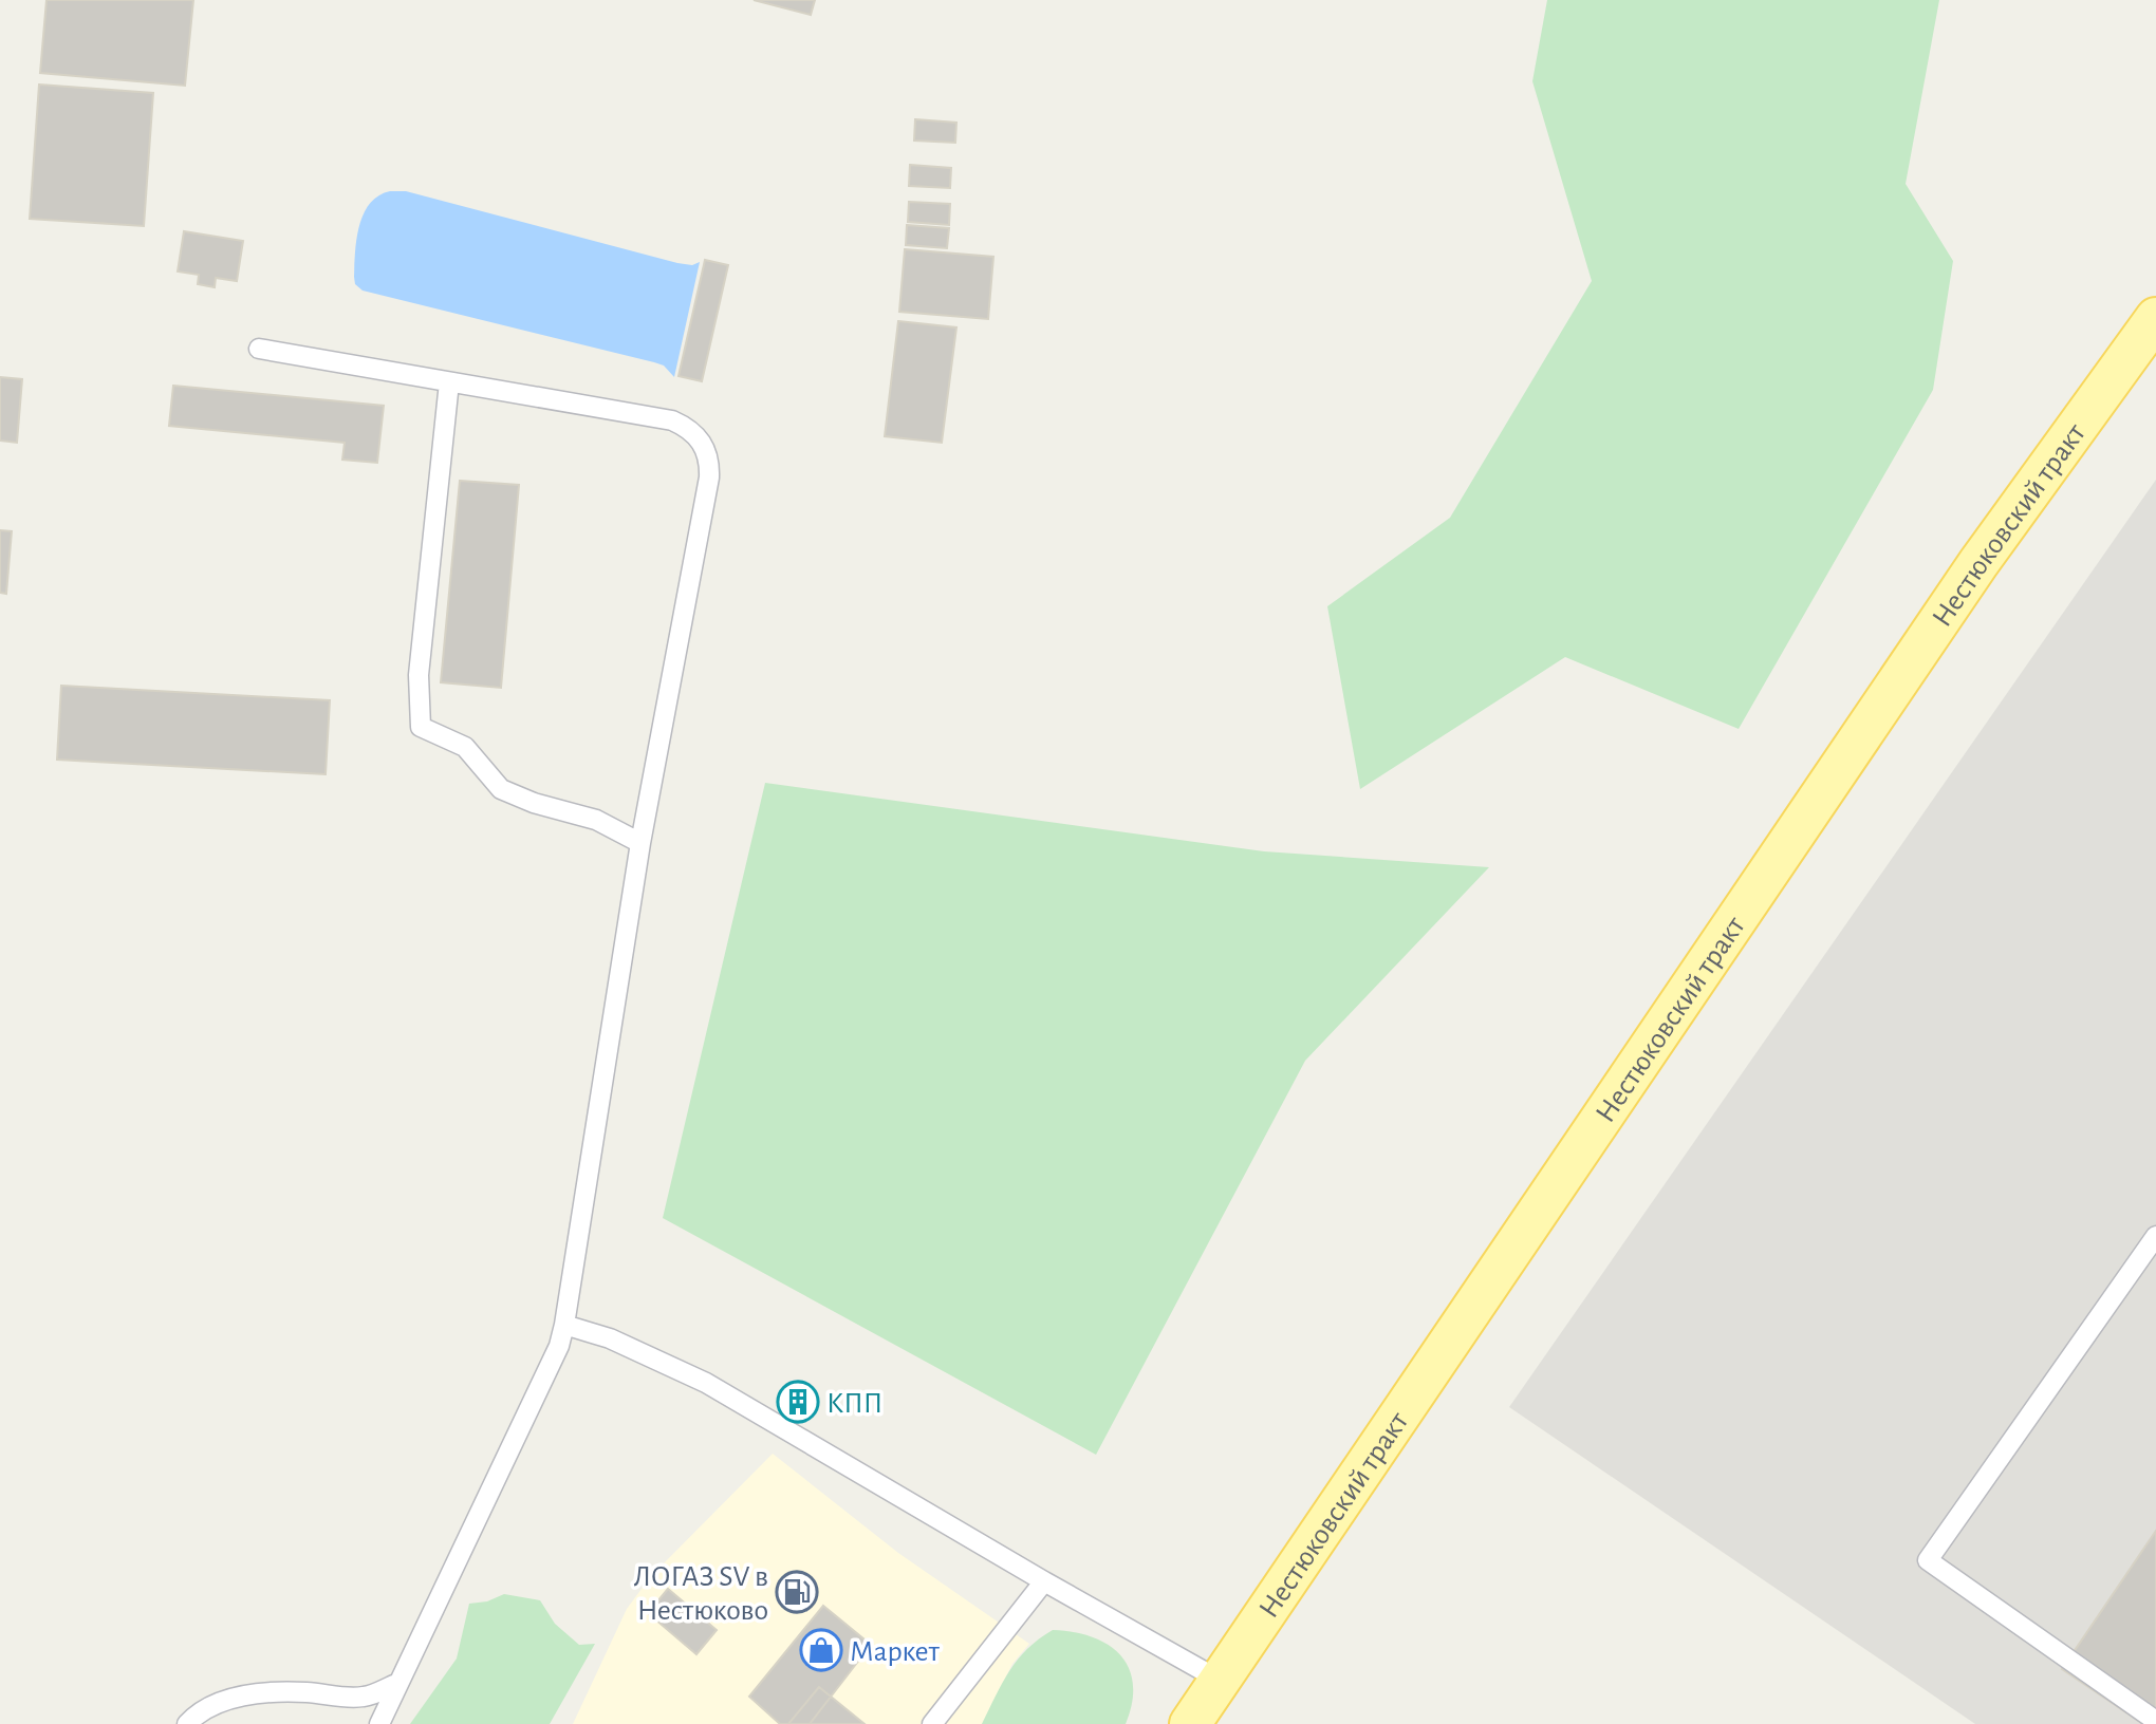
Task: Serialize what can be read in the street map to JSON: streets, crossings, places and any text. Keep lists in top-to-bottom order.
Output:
{
  "streets": {
    "main road": ["Нестюковский тракт"]
  },
  "places": {
    "building": ["КПП"],
    "fuel station": ["ЛОГАЗ SV в Нестюково"],
    "shop": ["Маркет"]
  }
}
